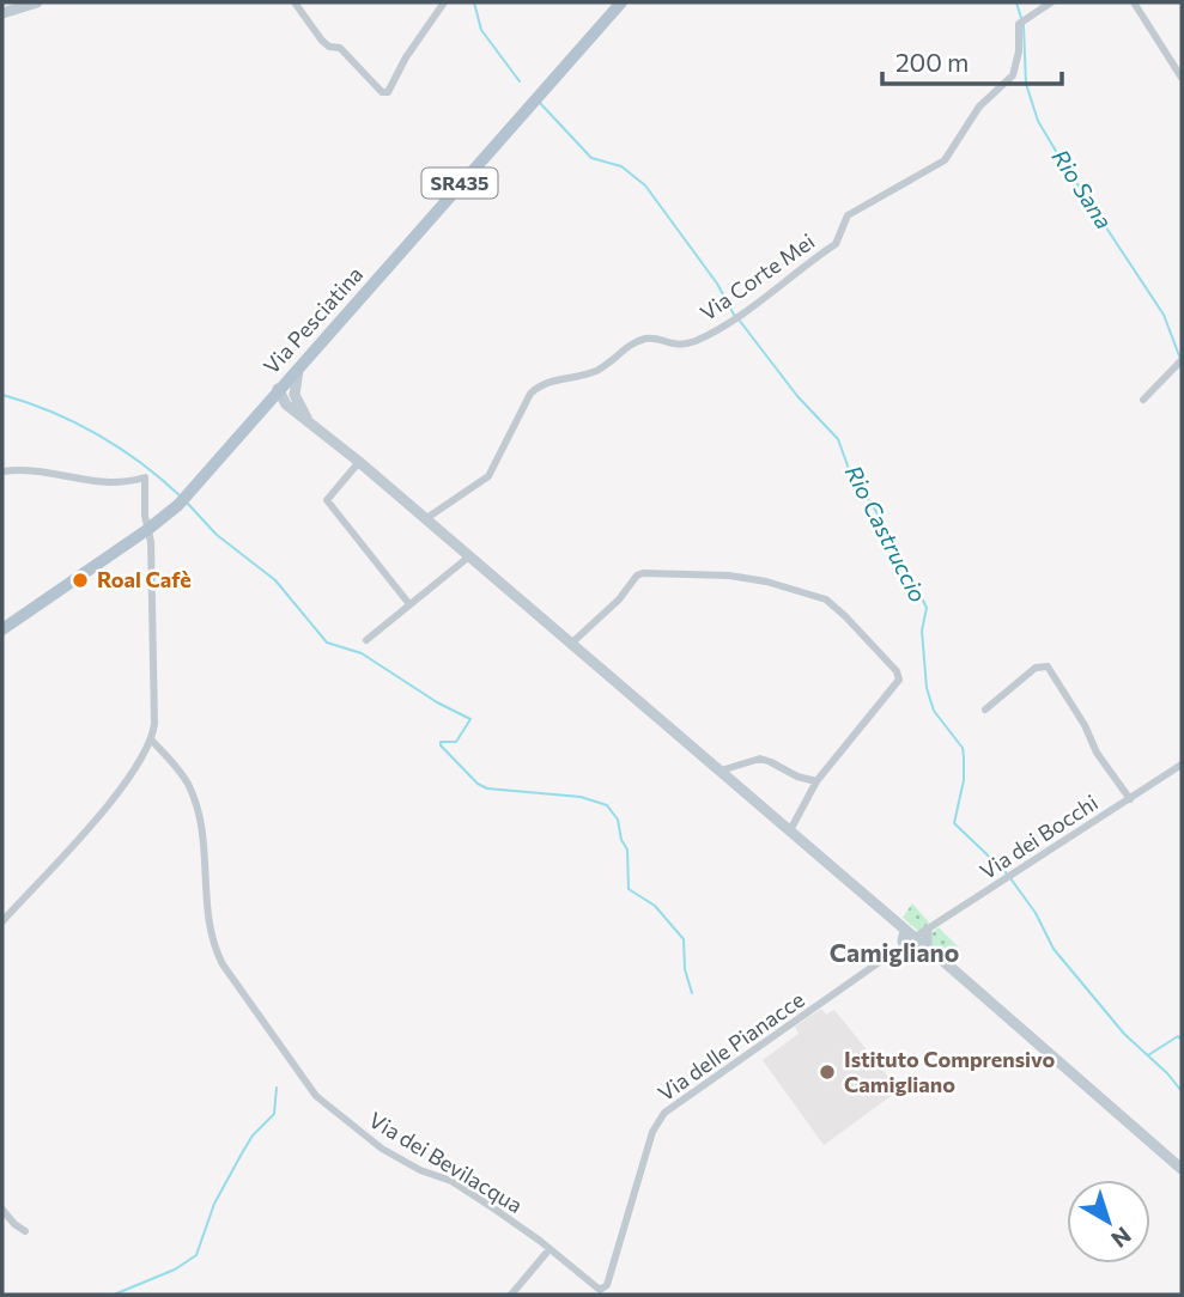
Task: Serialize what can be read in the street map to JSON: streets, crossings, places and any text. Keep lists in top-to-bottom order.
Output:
{
  "streets": {
    "main road": ["SR435", "Via Pesciatina"],
    "street": [
      "Via Corte Mei",
      "Via dei Bocchi",
      "Via delle Pianacce",
      "Via dei Bevilacqua"
    ]
  },
  "crossings": [
    ["Via dei Bocchi", "Via delle Pianacce"],
    ["Via delle Pianacce", "Via dei Bevilacqua"]
  ],
  "districts": ["Camigliano"],
  "water": ["Rio Sana", "Rio Castruccio"],
  "places": ["Roal Cafè", "Istituto Comprensivo Camigliano"],
  "scale_bar": "200 m",
  "north": "bottom right"
}
